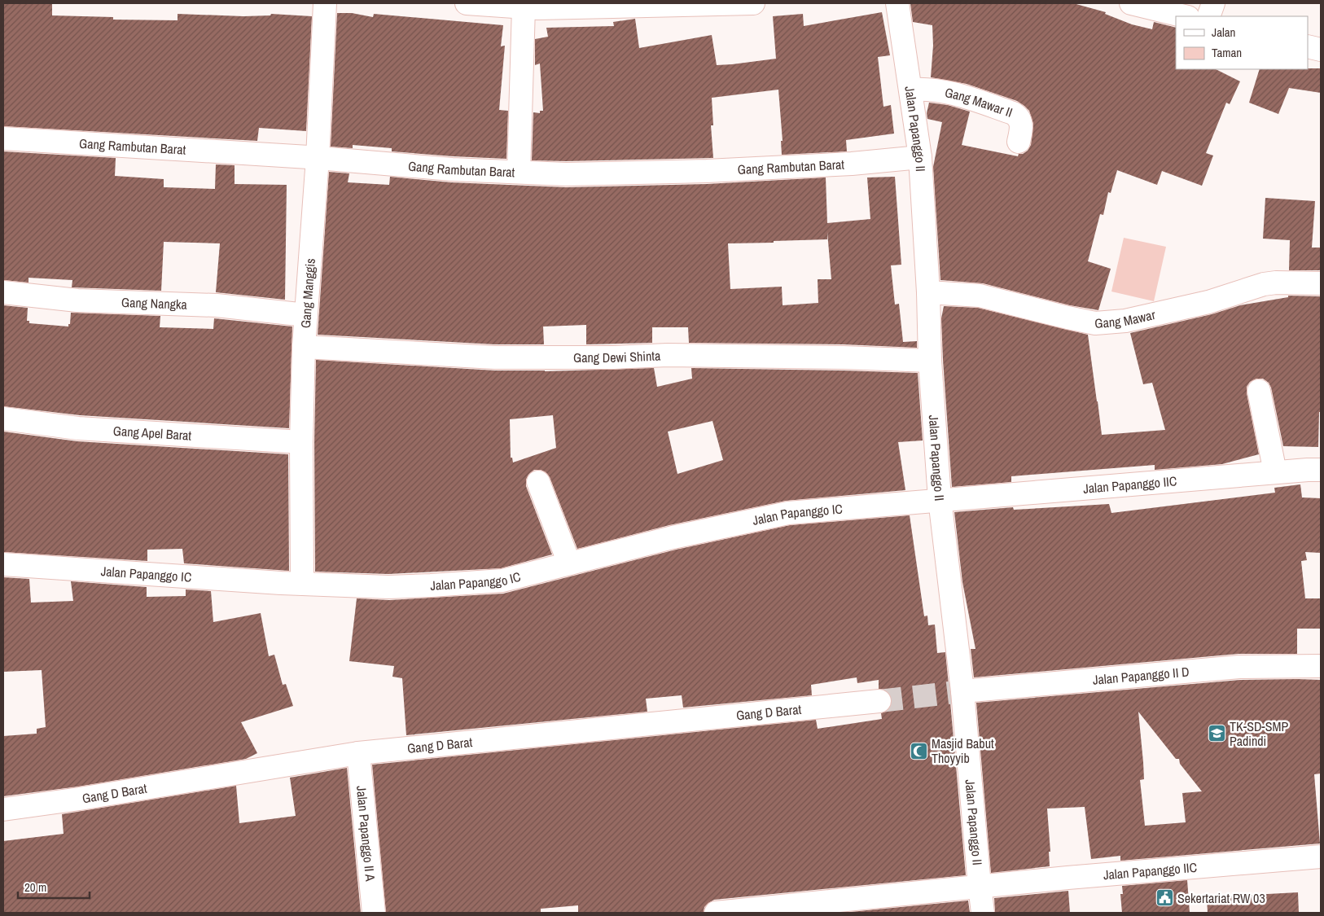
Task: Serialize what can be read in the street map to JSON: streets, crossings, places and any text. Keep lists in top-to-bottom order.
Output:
{
  "streets": {
    "street": [
      "Gang Mawar II",
      "Jalan Papanggo II",
      "Gang Rambutan Barat",
      "Gang Manggis",
      "Gang Nangka",
      "Gang Mawar",
      "Gang Dewi Shinta",
      "Gang Apel Barat",
      "Jalan Papanggo IIC",
      "Jalan Papanggo IC",
      "Jalan Papanggo II D",
      "Gang D Barat",
      "Jalan Papanggo II A"
    ]
  },
  "crossings": [
    ["Gang Mawar II", "Jalan Papanggo II"],
    ["Jalan Papanggo II", "Gang Rambutan Barat"],
    ["Jalan Papanggo II", "Gang Mawar"],
    ["Jalan Papanggo II", "Gang Dewi Shinta"],
    ["Jalan Papanggo II", "Jalan Papanggo IIC"],
    ["Jalan Papanggo II", "Jalan Papanggo IC"],
    ["Jalan Papanggo II", "Jalan Papanggo II D"],
    ["Gang Rambutan Barat", "Gang Manggis"],
    ["Gang Manggis", "Gang Nangka"],
    ["Gang Manggis", "Gang Dewi Shinta"],
    ["Gang Manggis", "Gang Apel Barat"],
    ["Gang Manggis", "Jalan Papanggo IC"],
    ["Jalan Papanggo IIC", "Jalan Papanggo IC"],
    ["Gang D Barat", "Jalan Papanggo II A"]
  ],
  "places": {
    "school or university": ["TK-SD-SMP Padindi"],
    "mosque": ["Masjid Babut Thoyyib"],
    "public building": ["Sekertariat RW 03"]
  },
  "legend": ["Jalan", "Taman"],
  "scale_bar": "20 m"
}
